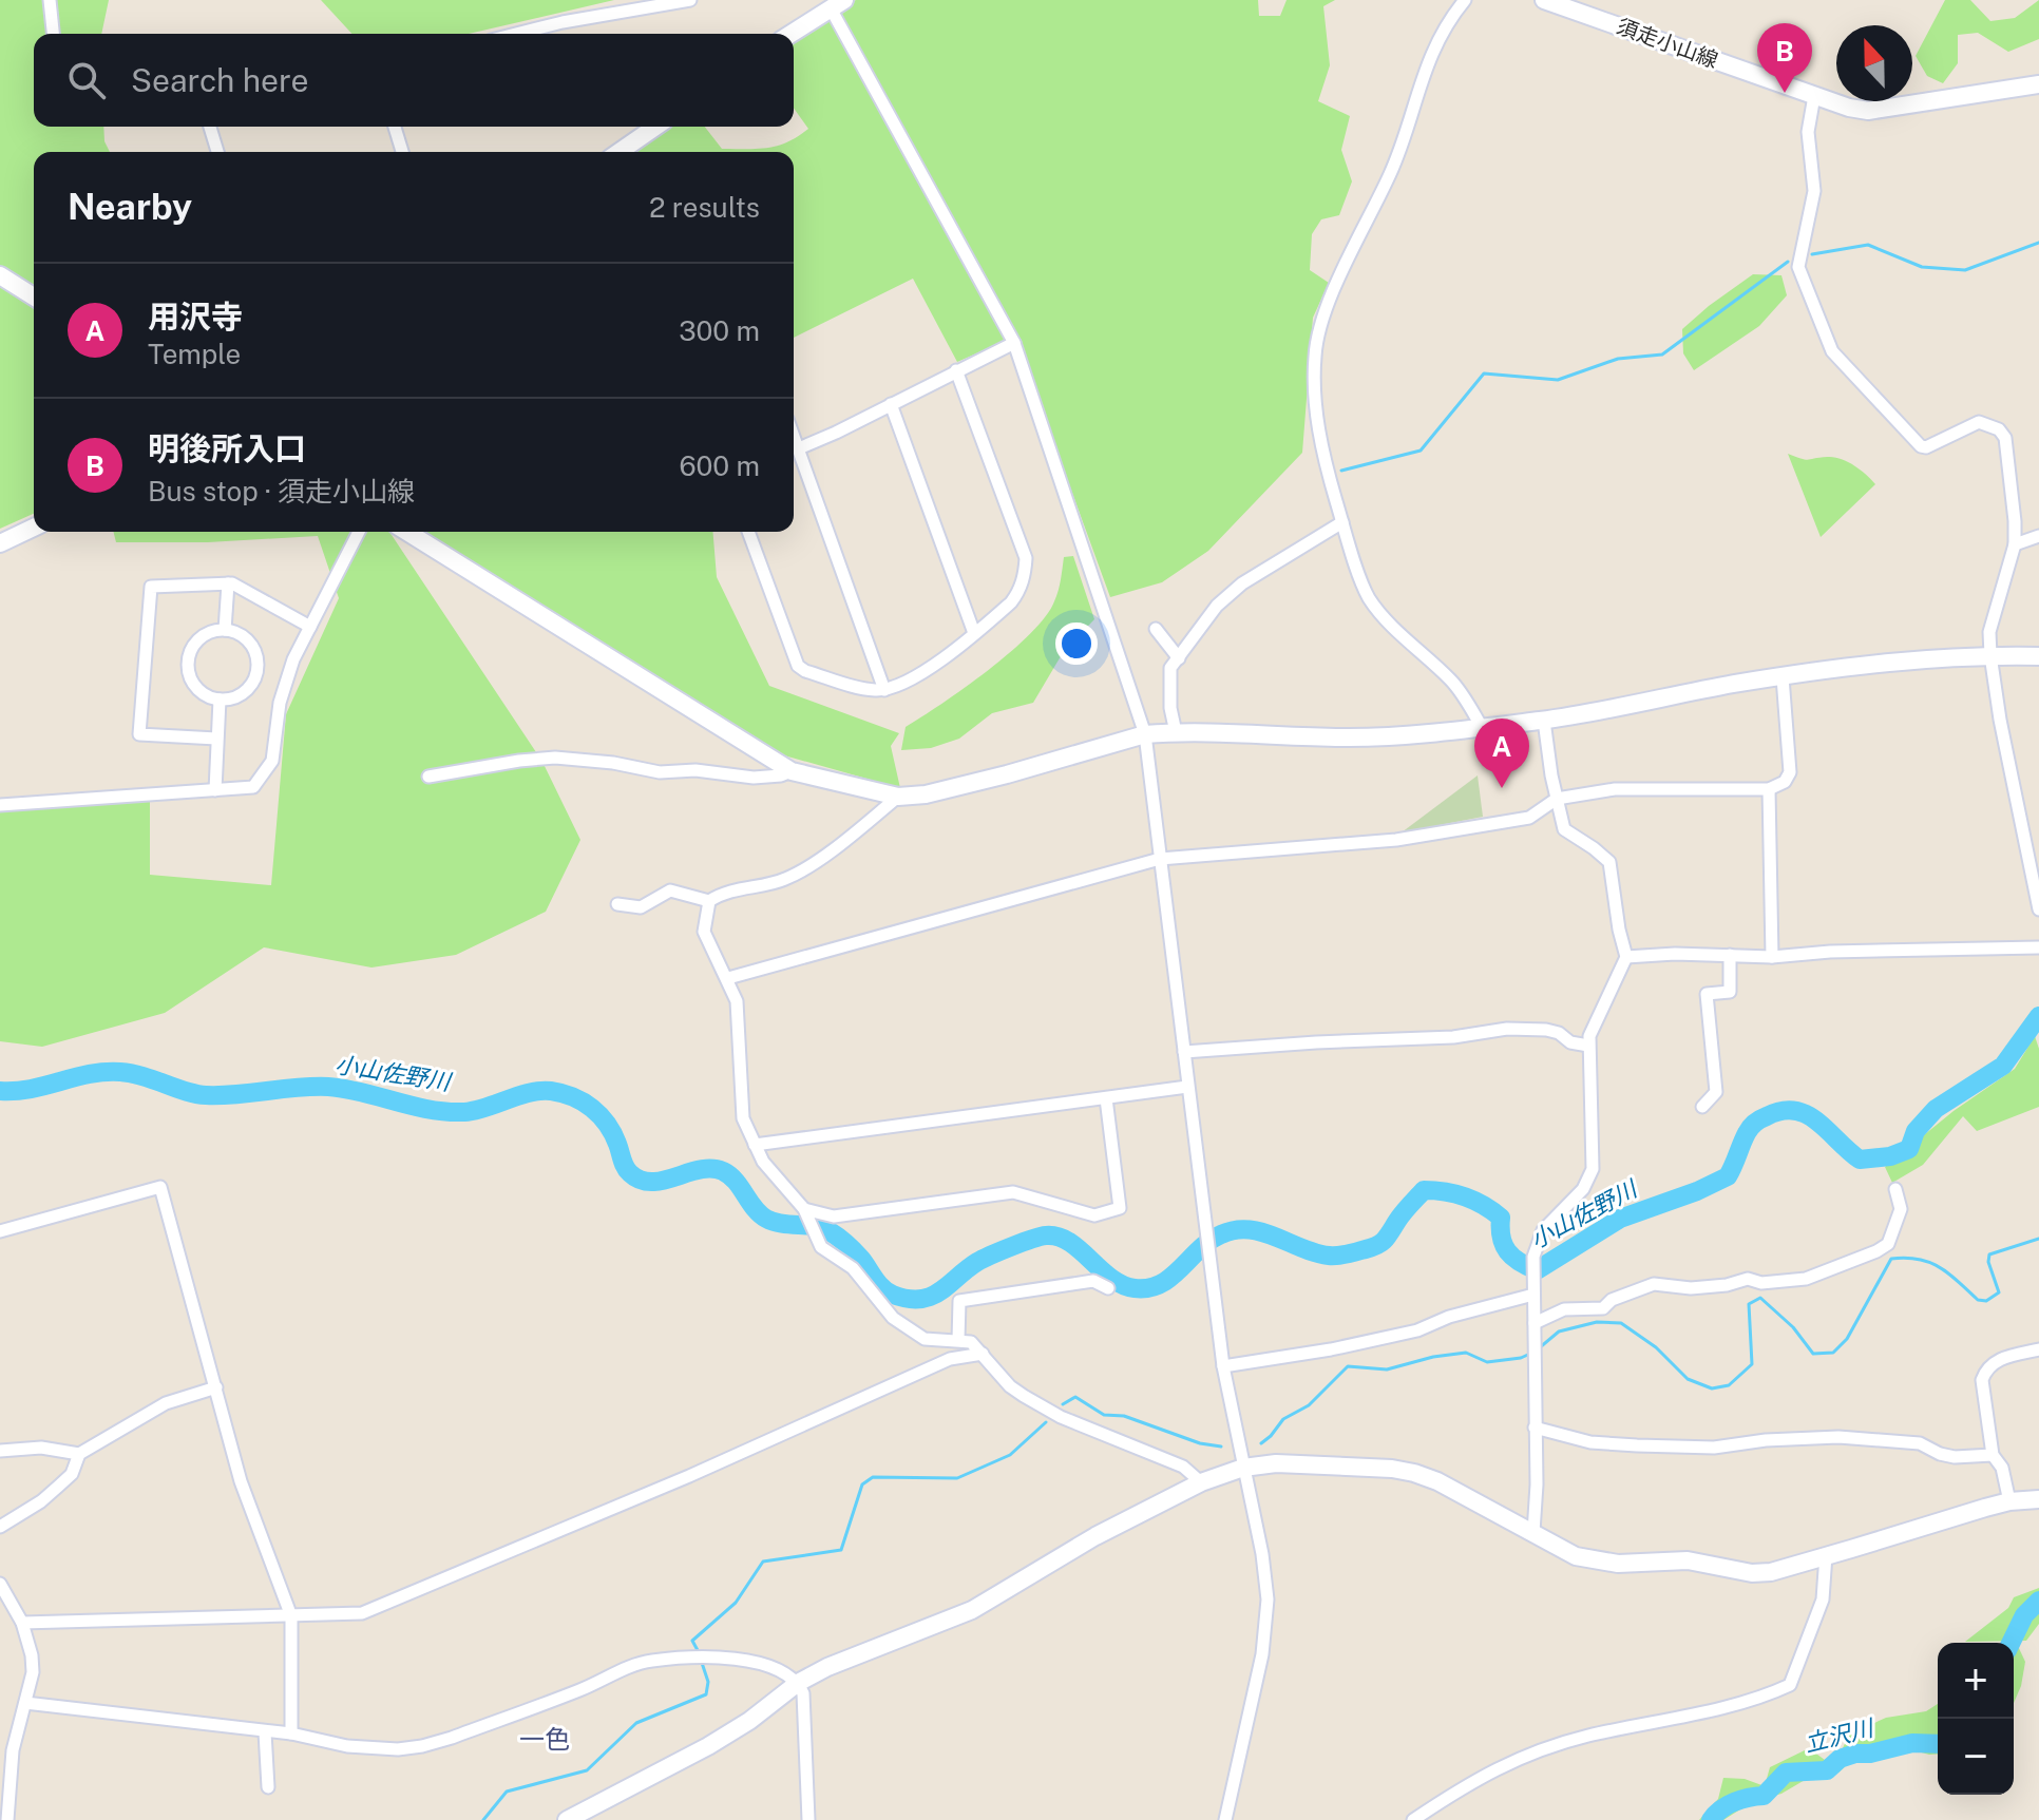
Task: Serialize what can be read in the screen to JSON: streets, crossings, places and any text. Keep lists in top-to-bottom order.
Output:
{
  "streets": {
    "street": ["須走小山線"]
  },
  "districts": ["一色"],
  "water": ["小山佐野川", "立沢川"],
  "north": "top",
  "page": {
    "pins": ["B", "A"],
    "search": "Search here",
    "heading": ["Nearby", "2 results"],
    "list": [
      {
        "mark": "A",
        "name": "用沢寺",
        "note": "Temple",
        "value": "300 m"
      },
      {
        "mark": "B",
        "name": "明後所入口",
        "note": "Bus stop · 須走小山線",
        "value": "600 m"
      }
    ],
    "map_buttons": ["+", "−"]
  }
}
